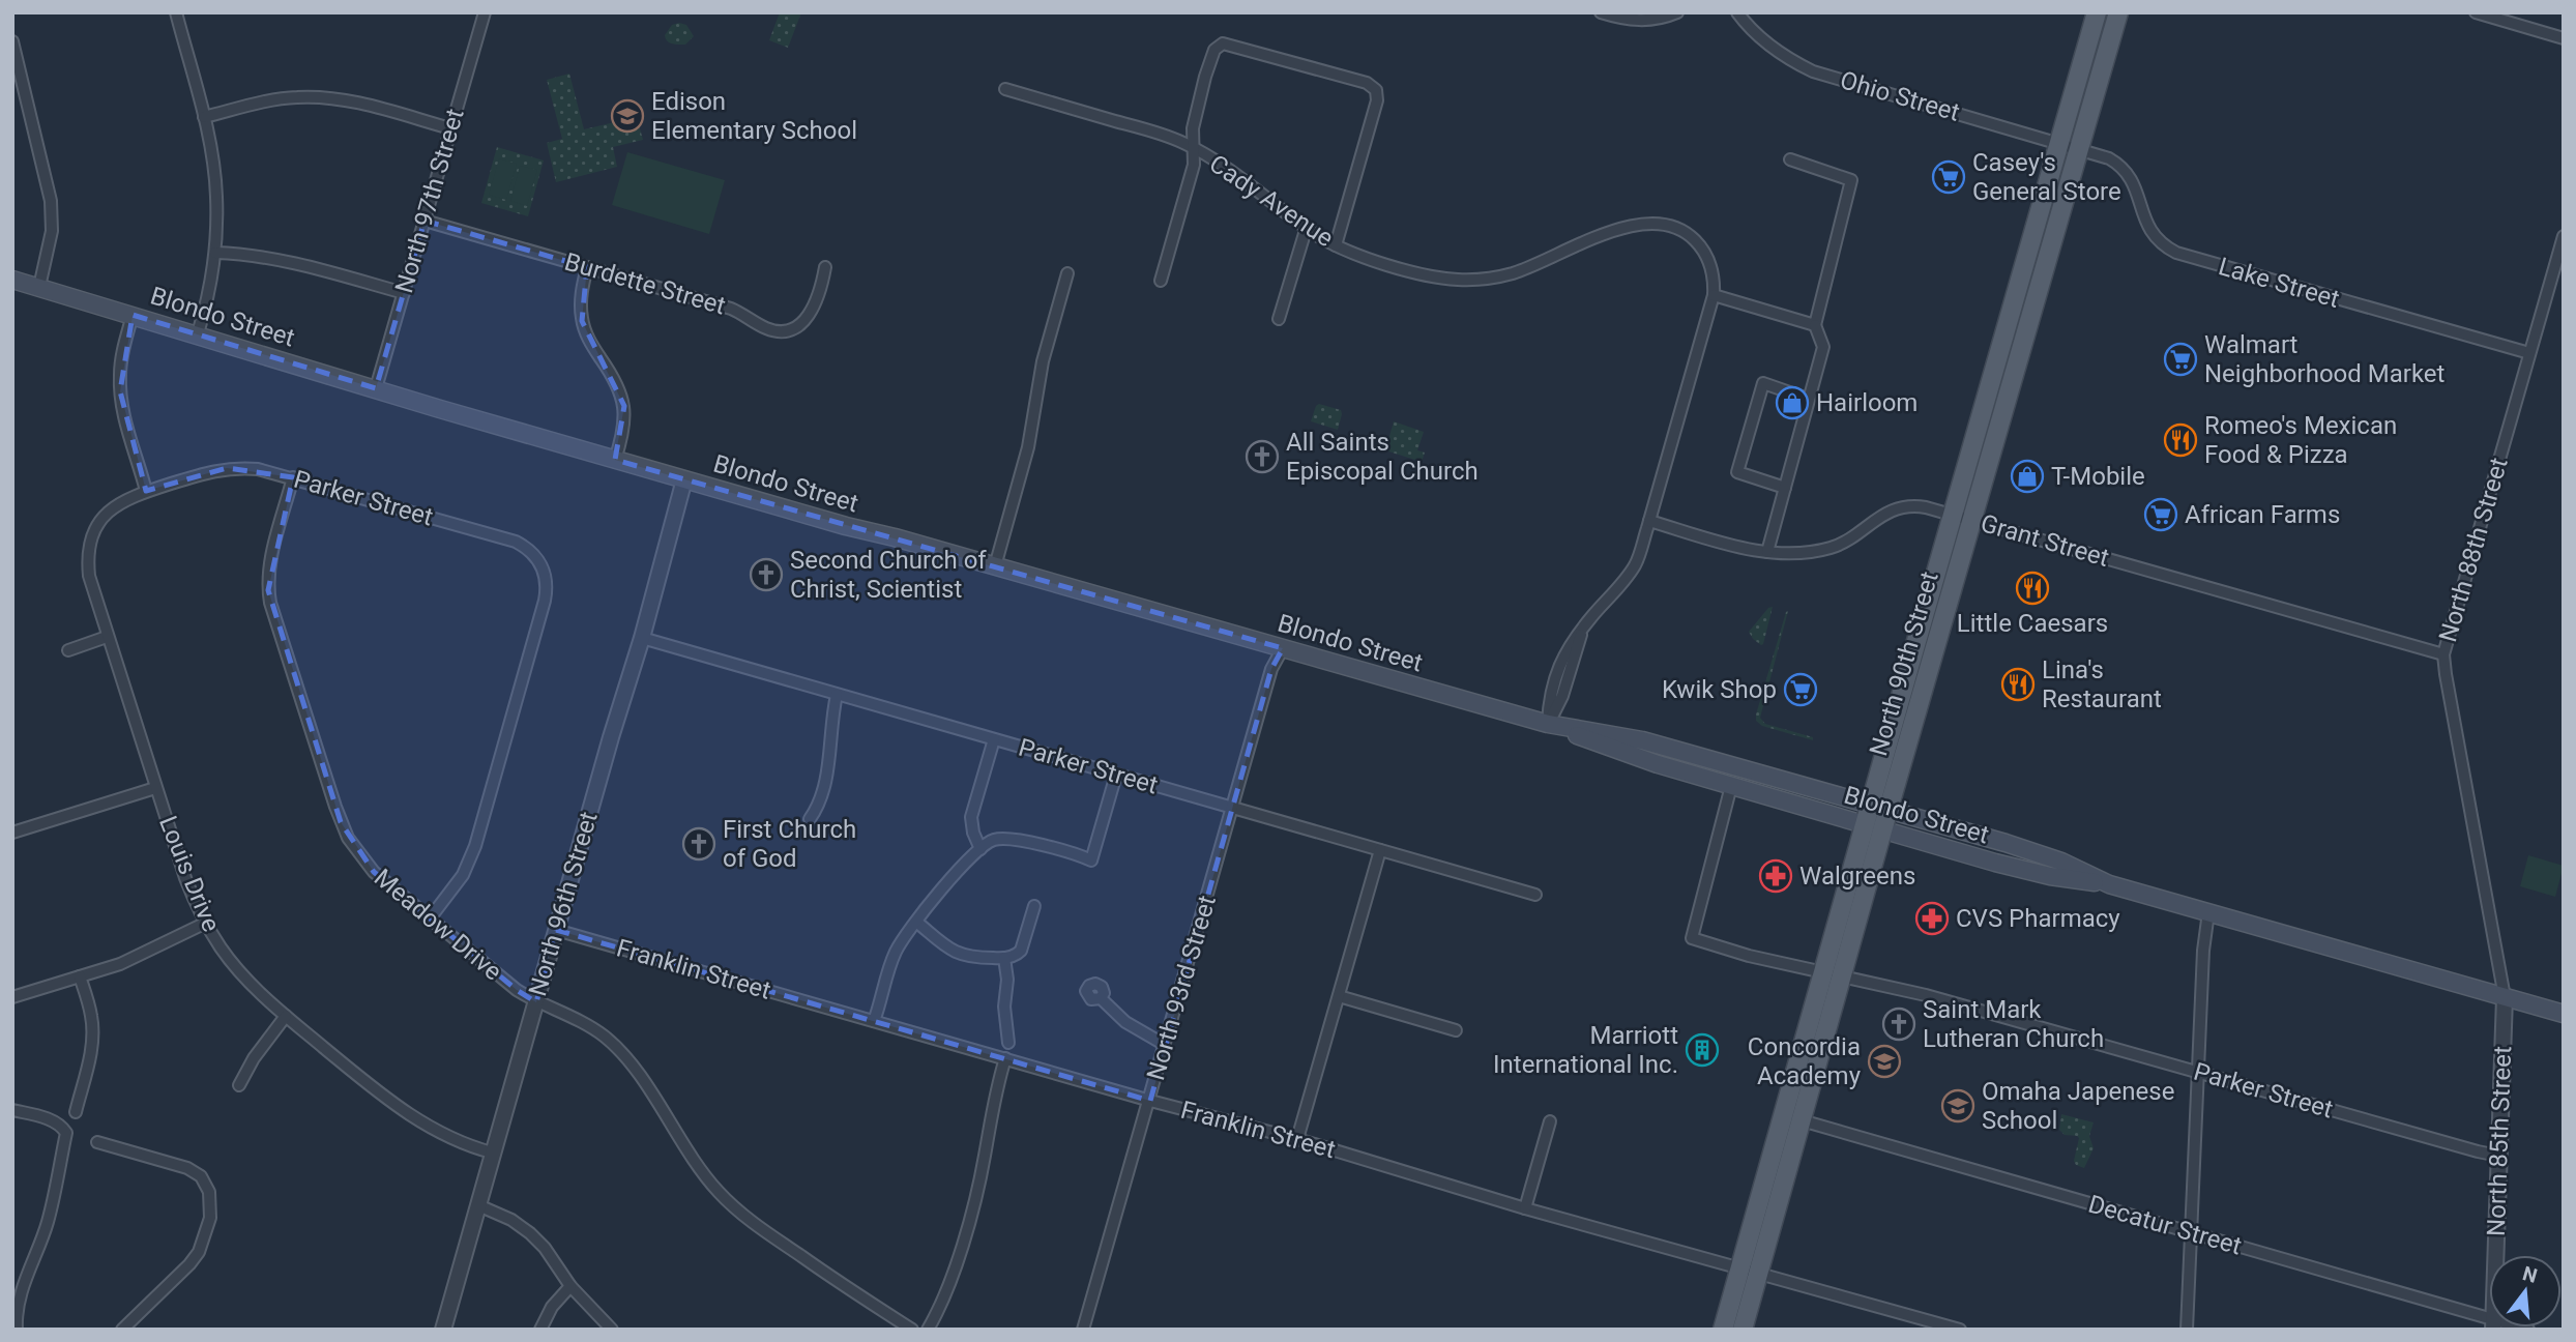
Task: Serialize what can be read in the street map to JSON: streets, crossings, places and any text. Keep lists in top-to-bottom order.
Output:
{
  "streets": {
    "main road": ["Blondo Street", "North 90th Street"],
    "street": [
      "Ohio Street",
      "North 97th Street",
      "Cady Avenue",
      "Lake Street",
      "Burdette Street",
      "Parker Street",
      "Grant Street",
      "North 88th Street",
      "Louis Drive",
      "North 96th Street",
      "Meadow Drive",
      "Franklin Street",
      "North 93rd Street",
      "North 85th Street",
      "Decatur Street"
    ]
  },
  "crossings": [
    ["Ohio Street", "Lake Street"],
    ["Ohio Street", "North 90th Street"],
    ["North 97th Street", "Burdette Street"],
    ["North 97th Street", "Blondo Street"],
    ["Lake Street", "North 88th Street"],
    ["Lake Street", "North 90th Street"],
    ["Blondo Street", "Parker Street"],
    ["Blondo Street", "North 88th Street"],
    ["Blondo Street", "North 90th Street"],
    ["Blondo Street", "North 96th Street"],
    ["Blondo Street", "North 93rd Street"],
    ["Blondo Street", "North 85th Street"],
    ["Parker Street", "North 90th Street"],
    ["Parker Street", "Louis Drive"],
    ["Parker Street", "North 96th Street"],
    ["Parker Street", "Meadow Drive"],
    ["Parker Street", "North 93rd Street"],
    ["Parker Street", "North 85th Street"],
    ["Grant Street", "North 88th Street"],
    ["Grant Street", "North 90th Street"],
    ["North 88th Street", "North 85th Street"],
    ["North 90th Street", "Franklin Street"],
    ["North 90th Street", "Decatur Street"],
    ["Louis Drive", "North 96th Street"],
    ["North 96th Street", "Meadow Drive"],
    ["North 96th Street", "Franklin Street"],
    ["Franklin Street", "North 93rd Street"]
  ],
  "places": {
    "school or university": ["Edison Elementary School", "Concordia Academy", "Omaha Japenese School"],
    "supermarket": [
      "Casey's General Store",
      "Walmart Neighborhood Market",
      "African Farms",
      "Kwik Shop"
    ],
    "shop": ["Hairloom", "T-Mobile"],
    "restaurant": ["Romeo's Mexican Food & Pizza", "Little Caesars", "Lina's Restaurant"],
    "church": [
      "All Saints Episcopal Church",
      "Second Church of Christ, Scientist",
      "First Church of God",
      "Saint Mark Lutheran Church"
    ],
    "pharmacy": ["Walgreens", "CVS Pharmacy"],
    "building": ["Marriott International Inc."]
  },
  "north": "top"
}
